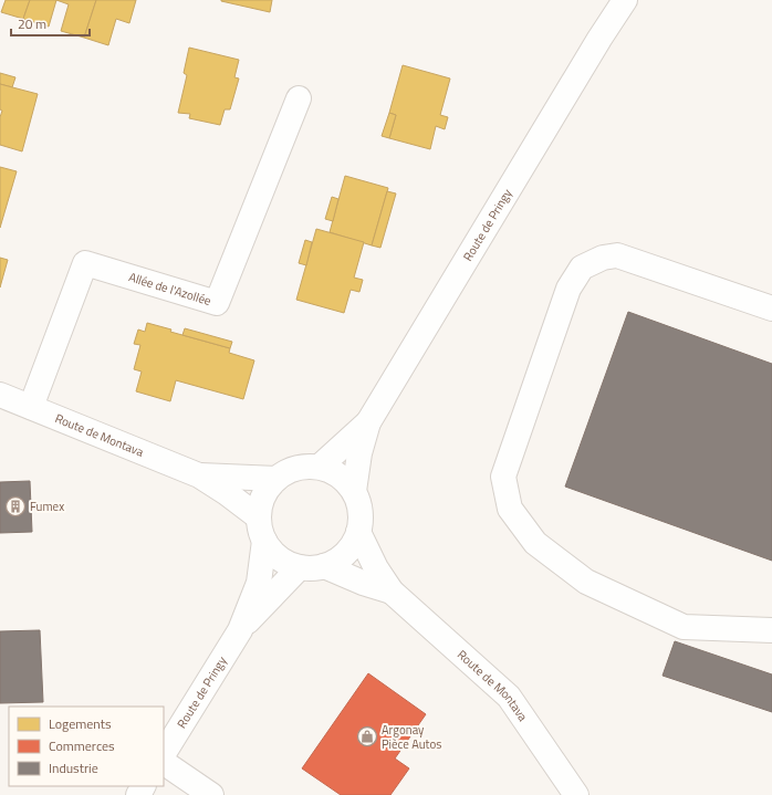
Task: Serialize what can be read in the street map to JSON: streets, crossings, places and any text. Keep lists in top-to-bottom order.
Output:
{
  "streets": {
    "street": ["Route de Pringy", "Allée de l'Azollée", "Route de Montava"]
  },
  "crossings": [
    ["Route de Pringy", "Route de Montava"],
    ["Allée de l'Azollée", "Route de Montava"]
  ],
  "places": {
    "building": ["Fumex"],
    "shop": ["Argonay Pièce Autos"]
  },
  "legend": ["Logements", "Commerces", "Industrie"],
  "scale_bar": "20 m"
}
